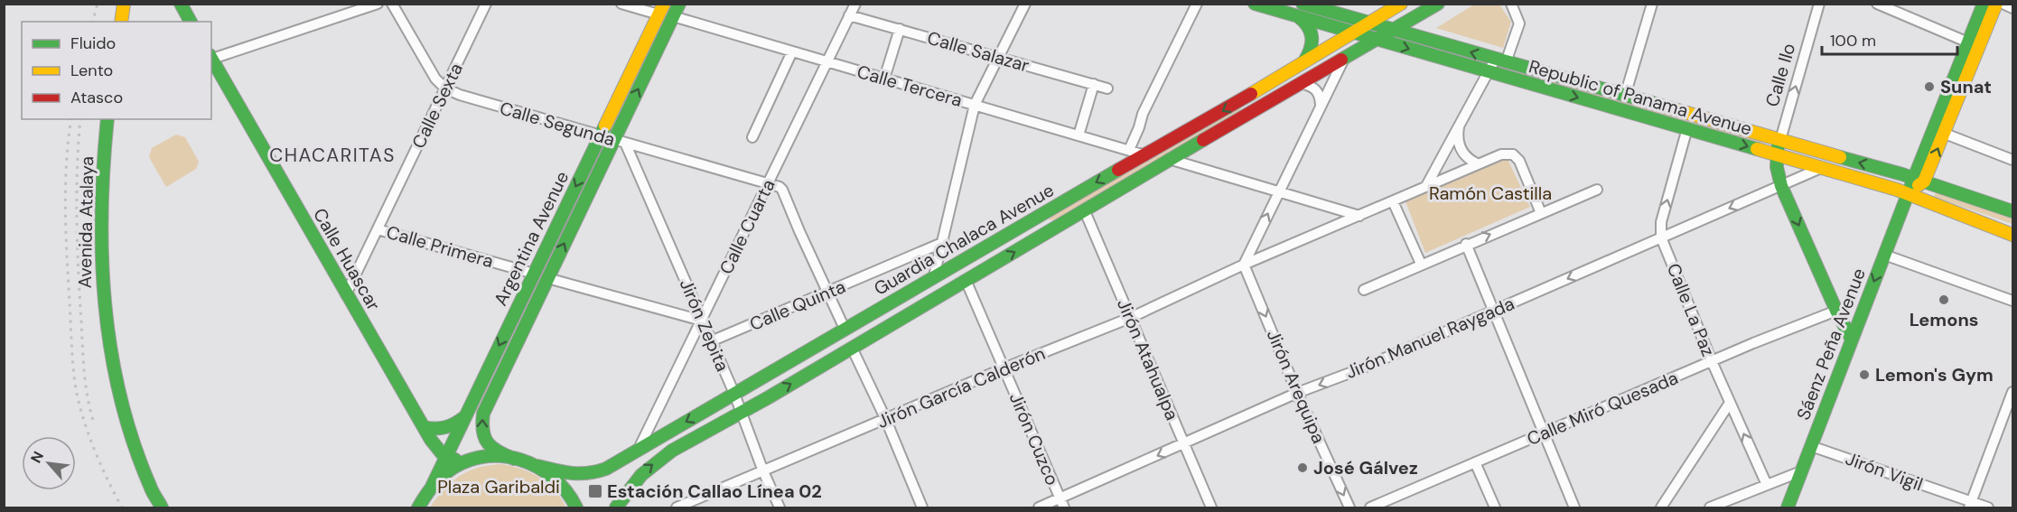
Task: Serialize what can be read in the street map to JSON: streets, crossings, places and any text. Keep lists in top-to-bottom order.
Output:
{
  "streets": {
    "main road": [
      "Calle Ilo",
      "Republic of Panama Avenue",
      "Avenida Atalaya",
      "Argentina Avenue",
      "Guardia Chalaca Avenue",
      "Calle Huascar",
      "Sáenz Peña Avenue"
    ],
    "street": [
      "Calle Salazar",
      "Calle Tercera",
      "Calle Sexta",
      "Calle Segunda",
      "Calle Cuarta",
      "Calle Primera",
      "Calle Quinta",
      "Calle La Paz",
      "Jirón Zepita",
      "Jirón Manuel Raygada",
      "Jirón Atahualpa",
      "Jirón Arequipa",
      "Jirón García Calderón",
      "Calle Miró Quesada",
      "Jirón Cuzco",
      "Jirón Vigil"
    ]
  },
  "crossings": [
    ["Calle Salazar", "Calle Cuarta"],
    ["Calle Ilo", "Republic of Panama Avenue"],
    ["Calle Tercera", "Calle Cuarta"],
    ["Calle Tercera", "Argentina Avenue"],
    ["Calle Tercera", "Guardia Chalaca Avenue"],
    ["Republic of Panama Avenue", "Guardia Chalaca Avenue"],
    ["Republic of Panama Avenue", "Calle La Paz"],
    ["Republic of Panama Avenue", "Jirón Manuel Raygada"],
    ["Republic of Panama Avenue", "Sáenz Peña Avenue"],
    ["Calle Sexta", "Calle Segunda"],
    ["Calle Sexta", "Calle Primera"],
    ["Calle Sexta", "Calle Huascar"],
    ["Calle Segunda", "Calle Cuarta"],
    ["Calle Segunda", "Argentina Avenue"],
    ["Calle Segunda", "Jirón Zepita"],
    ["Calle Cuarta", "Guardia Chalaca Avenue"],
    ["Calle Cuarta", "Jirón Zepita"],
    ["Argentina Avenue", "Guardia Chalaca Avenue"],
    ["Argentina Avenue", "Calle Primera"],
    ["Argentina Avenue", "Calle Huascar"],
    ["Argentina Avenue", "Jirón Zepita"],
    ["Guardia Chalaca Avenue", "Jirón Zepita"],
    ["Guardia Chalaca Avenue", "Jirón Atahualpa"],
    ["Guardia Chalaca Avenue", "Jirón Cuzco"],
    ["Calle Quinta", "Jirón Zepita"],
    ["Calle La Paz", "Jirón Manuel Raygada"],
    ["Calle La Paz", "Calle Miró Quesada"],
    ["Jirón Zepita", "Jirón García Calderón"],
    ["Jirón Manuel Raygada", "Jirón Atahualpa"],
    ["Jirón Manuel Raygada", "Jirón Arequipa"],
    ["Jirón Manuel Raygada", "Jirón Cuzco"],
    ["Sáenz Peña Avenue", "Jirón Vigil"],
    ["Jirón Atahualpa", "Jirón García Calderón"],
    ["Jirón Arequipa", "Jirón García Calderón"],
    ["Jirón García Calderón", "Jirón Cuzco"]
  ],
  "one_way": ["Calle Ilo", "Calle La Paz", "Jirón Arequipa"],
  "districts": ["CHACARITAS"],
  "parks": ["Ramón Castilla", "Plaza Garibaldi"],
  "places": {
    "other": [
      "Sunat",
      "Lemons",
      "Lemon's Gym",
      "José Gálvez"
    ],
    "transit": ["Estación Callao Línea 02"]
  },
  "legend": ["Fluido", "Lento", "Atasco"],
  "scale_bar": "100 m",
  "north": "top left"
}
